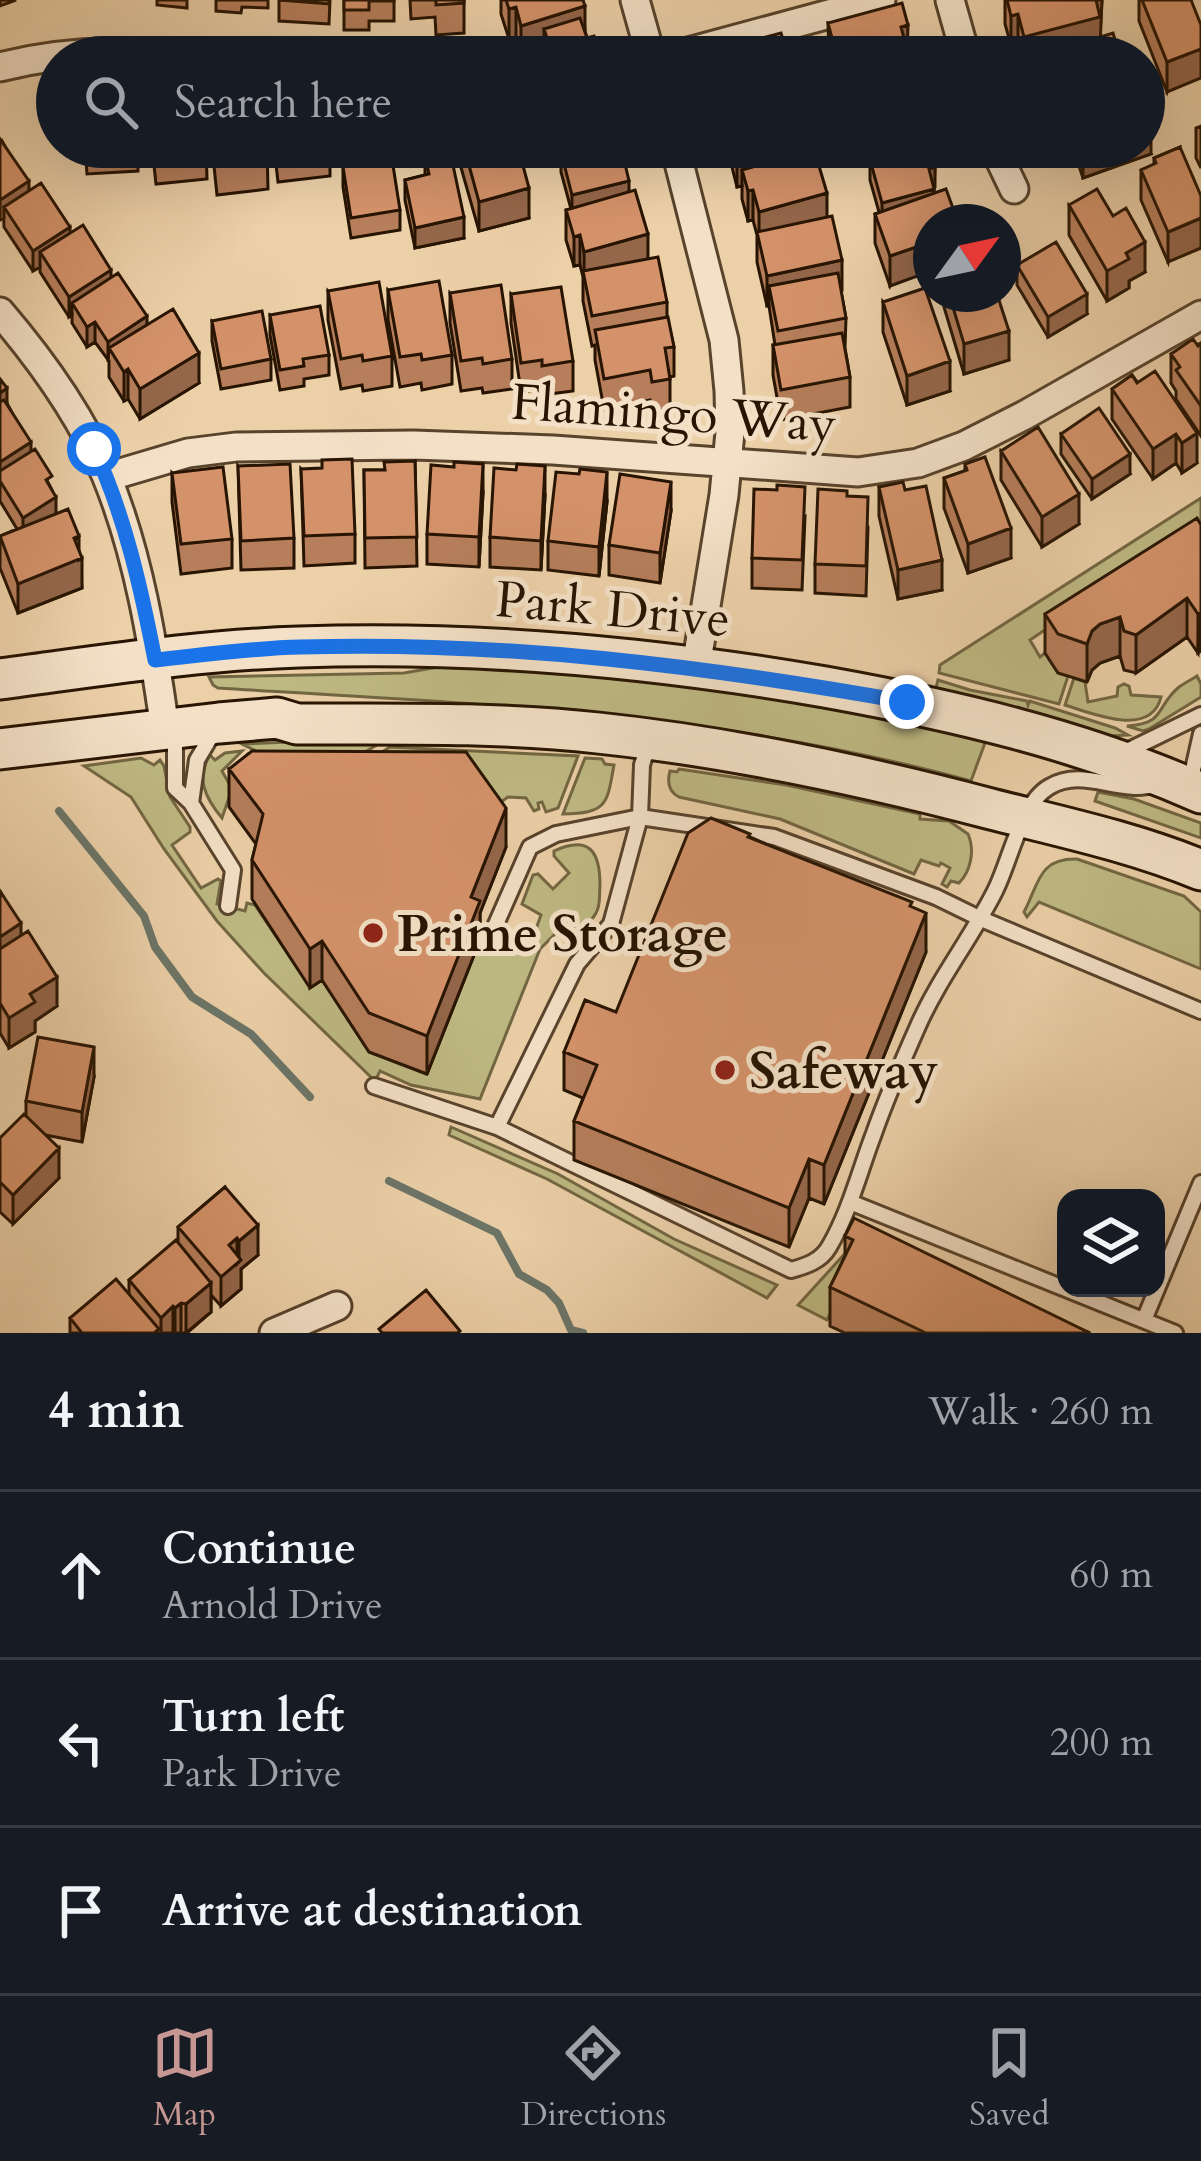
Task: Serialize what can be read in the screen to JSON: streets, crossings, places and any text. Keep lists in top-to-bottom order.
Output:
{
  "streets": {
    "main road": ["Park Drive"],
    "street": ["Flamingo Way"]
  },
  "places": ["Prime Storage", "Safeway"],
  "north": "top right",
  "page": {
    "search": "Search here",
    "heading": ["4 min", "Walk · 260 m"],
    "list": [
      ["Continue", "Arnold Drive", "60 m"],
      ["Turn left", "Park Drive", "200 m"],
      "Arrive at destination"
    ],
    "nav": ["Map", "Directions", "Saved"]
  }
}
